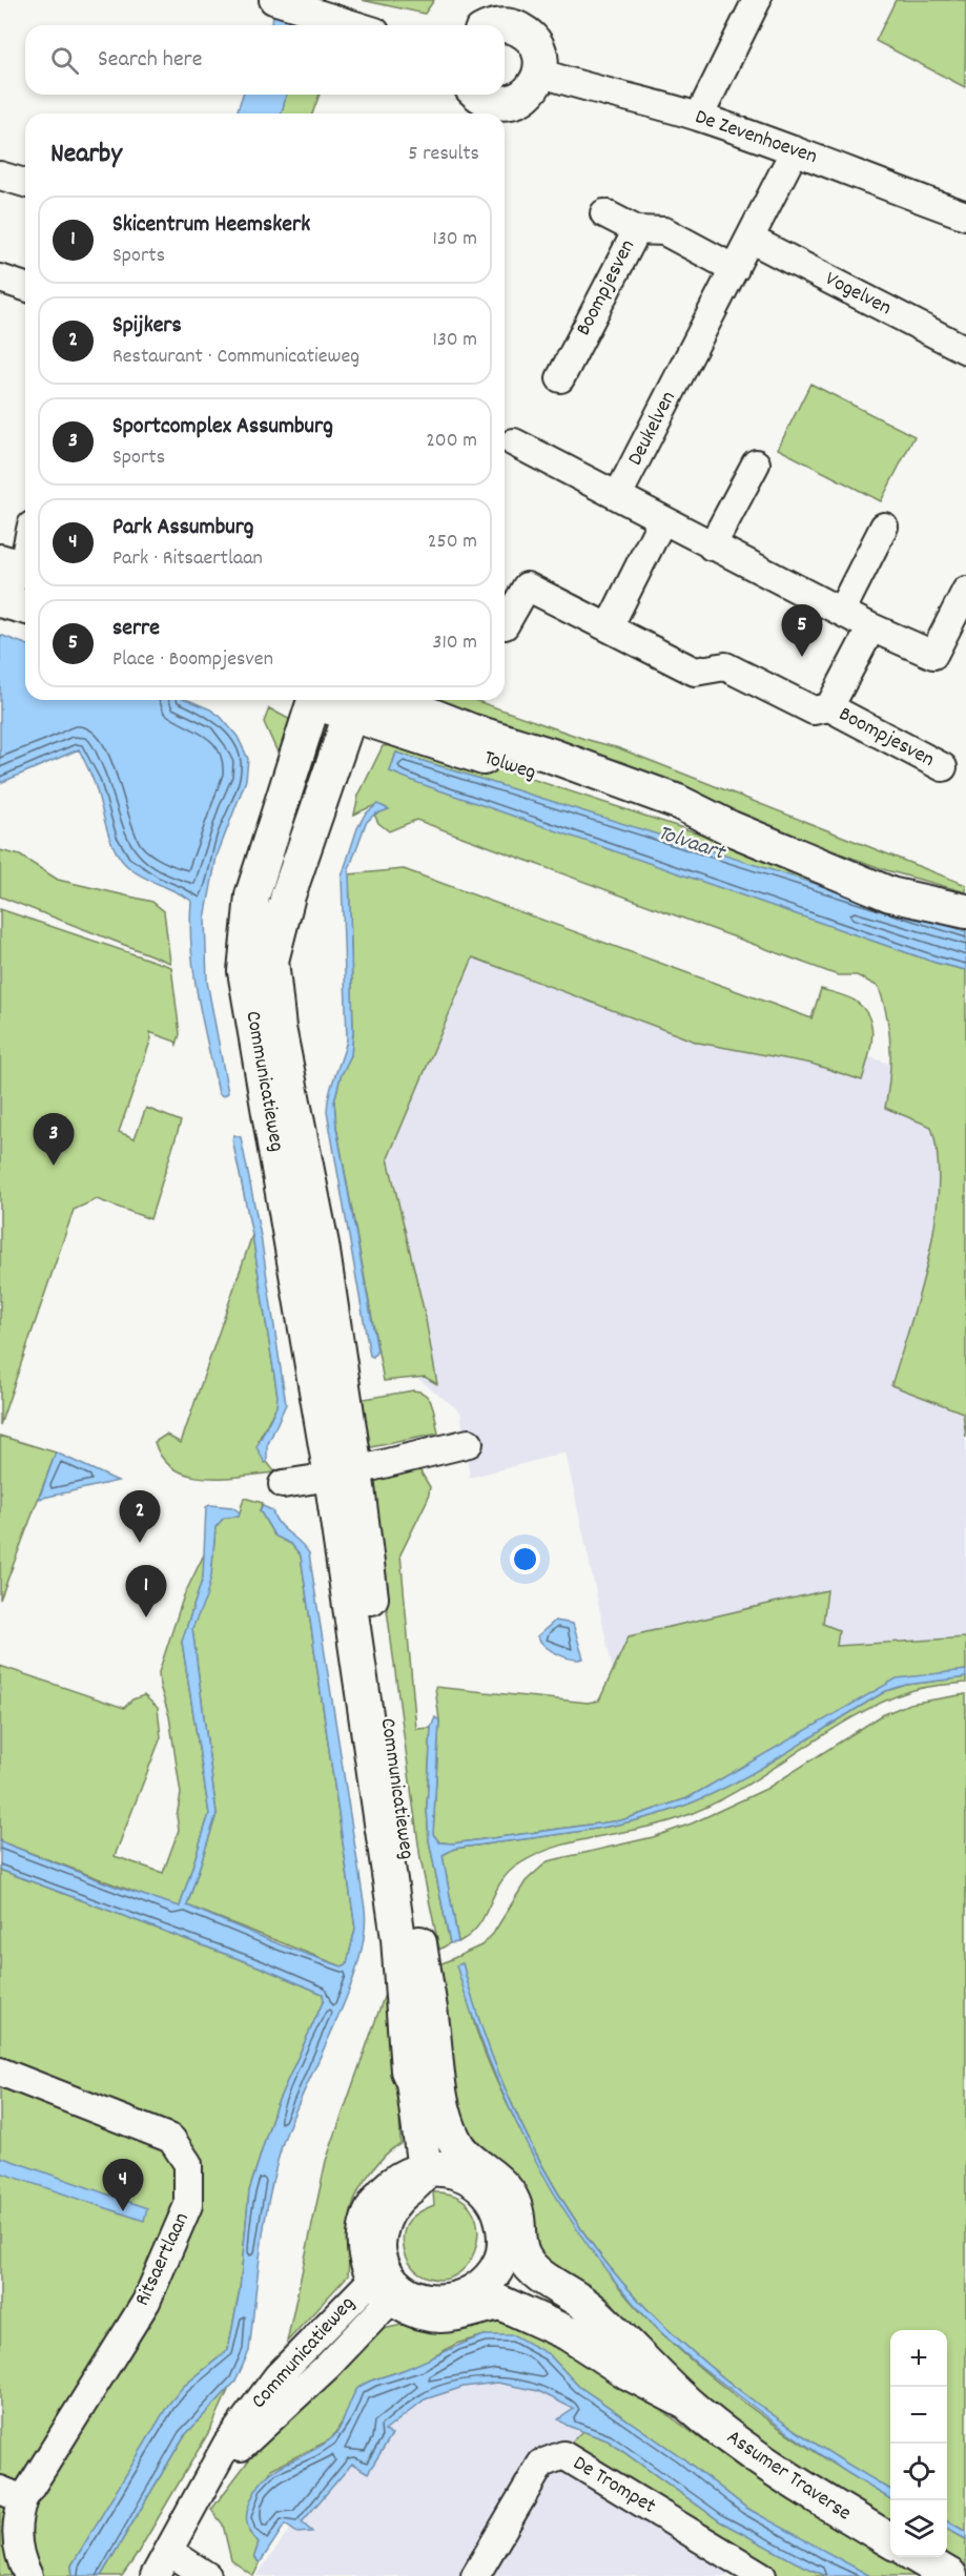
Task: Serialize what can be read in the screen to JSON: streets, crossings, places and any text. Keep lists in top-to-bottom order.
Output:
{
  "streets": {
    "main road": ["Tolweg", "Communicatieweg", "Assumer Traverse"],
    "street": [
      "De Zevenhoeven",
      "Boompjesven",
      "Vogelven",
      "Deukelven",
      "Ritsaertlaan",
      "De Trompet"
    ]
  },
  "crossings": [
    ["De Zevenhoeven", "Deukelven"],
    ["Vogelven", "Deukelven"],
    ["Tolweg", "Communicatieweg"],
    ["Communicatieweg", "Assumer Traverse"]
  ],
  "water": ["Tolvaart"],
  "page": {
    "search": "Search here",
    "heading": ["Nearby", "5 results"],
    "list": [
      {
        "mark": "1",
        "name": "Skicentrum Heemskerk",
        "note": "Sports",
        "value": "130 m"
      },
      {
        "mark": "2",
        "name": "Spijkers",
        "note": "Restaurant · Communicatieweg",
        "value": "130 m"
      },
      {
        "mark": "3",
        "name": "Sportcomplex Assumburg",
        "note": "Sports",
        "value": "200 m"
      },
      {
        "mark": "4",
        "name": "Park Assumburg",
        "note": "Park · Ritsaertlaan",
        "value": "250 m"
      },
      {
        "mark": "5",
        "name": "serre",
        "note": "Place · Boompjesven",
        "value": "310 m"
      }
    ],
    "pins": [
      "5",
      "3",
      "2",
      "1",
      "4"
    ],
    "map_buttons": ["+", "−"]
  }
}
